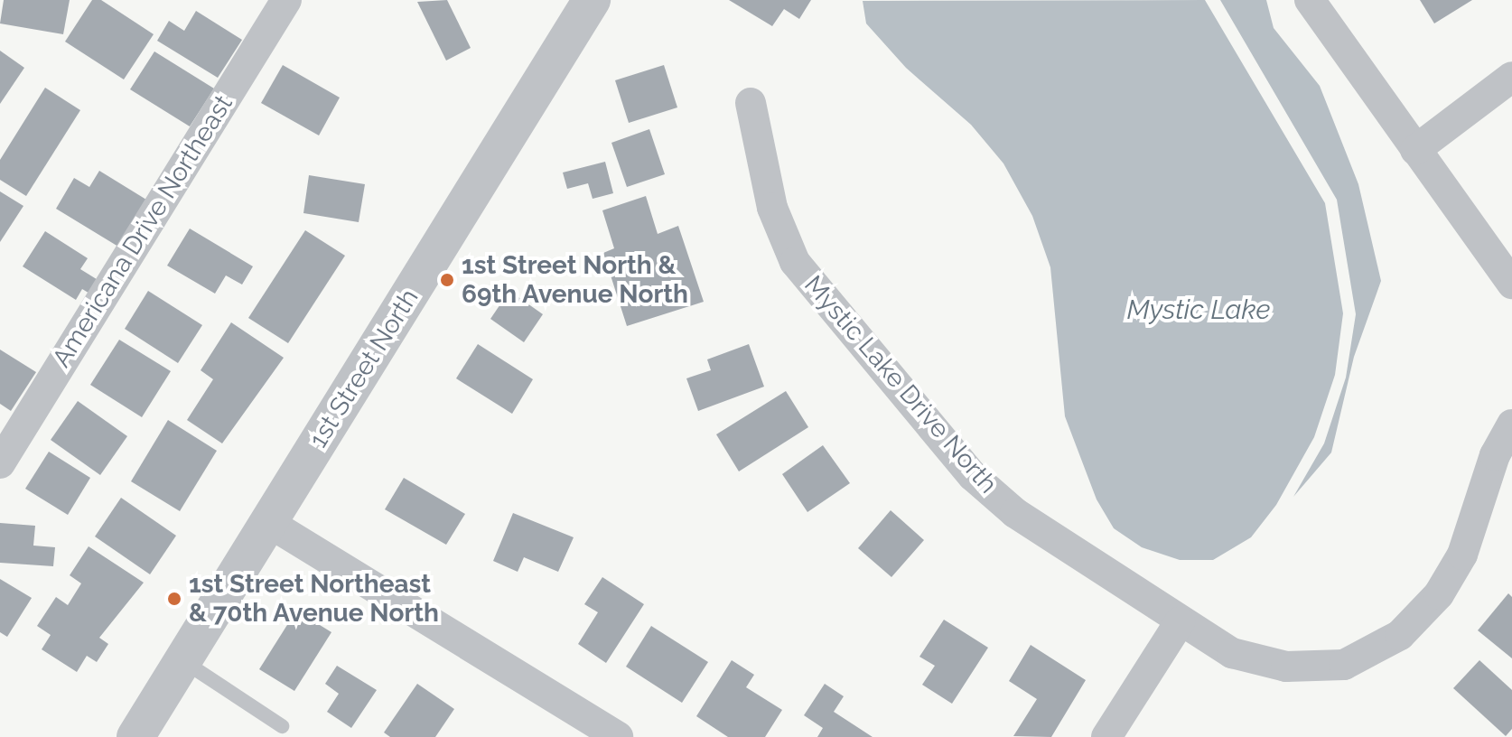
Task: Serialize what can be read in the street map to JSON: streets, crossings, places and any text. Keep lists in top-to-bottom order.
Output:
{
  "streets": {
    "street": ["Americana Drive Northeast", "1st Street North", "Mystic Lake Drive North"]
  },
  "water": ["Mystic Lake"],
  "places": ["1st Street North & 69th Avenue North", "1st Street Northeast & 70th Avenue North"]
}
